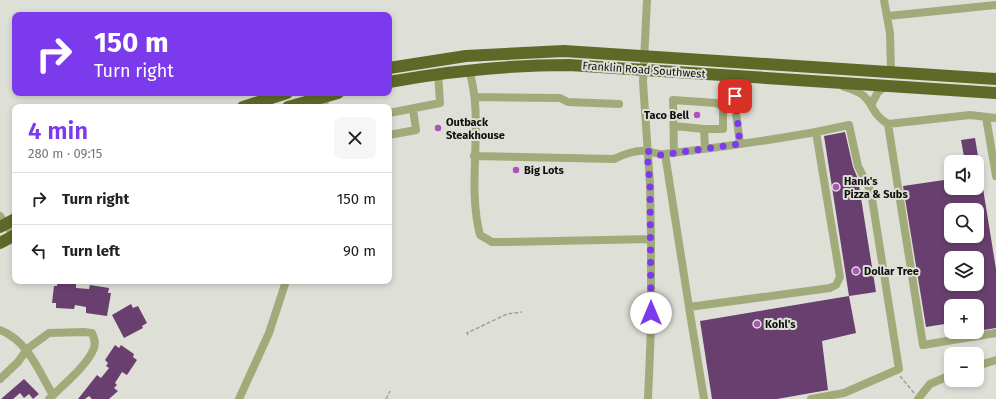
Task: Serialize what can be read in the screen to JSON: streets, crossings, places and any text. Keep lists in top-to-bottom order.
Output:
{
  "streets": {
    "highway": ["Franklin Road Southwest"]
  },
  "places": [
    "Taco Bell",
    "Outback Steakhouse",
    "Big Lots",
    "Hank's Pizza & Subs",
    "Dollar Tree",
    "Kohl's"
  ],
  "page": {
    "turn": ["150 m", "Turn right"],
    "heading": ["4 min", "280 m · 09:15"],
    "map_buttons": ["+", "−"],
    "list": [
      {
        "name": "Turn right",
        "value": "150 m"
      },
      {
        "name": "Turn left",
        "value": "90 m"
      }
    ]
  }
}
